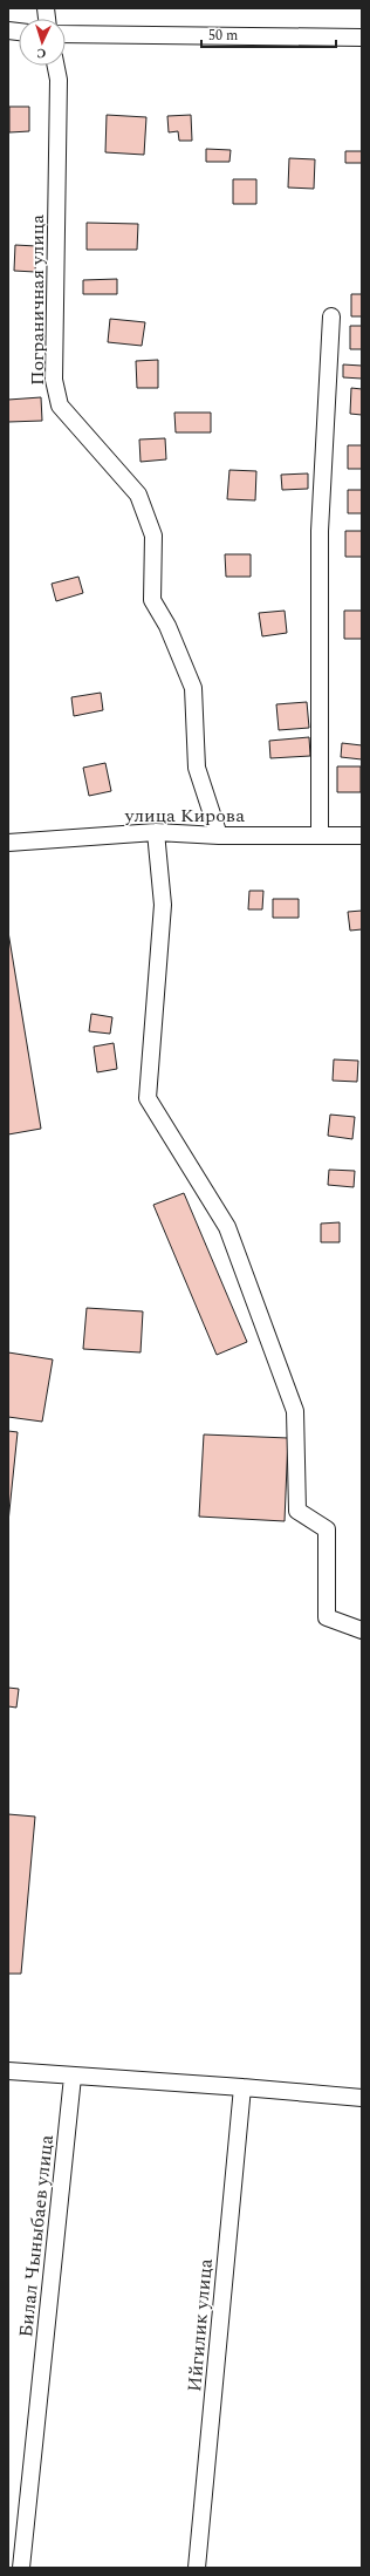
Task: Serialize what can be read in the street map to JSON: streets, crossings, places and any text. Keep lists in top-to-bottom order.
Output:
{
  "streets": {
    "street": [
      "Пограничная улица",
      "улица Кирова",
      "Билал Чыныбаев улица",
      "Ийгилик улица"
    ]
  },
  "crossings": [
    ["Пограничная улица", "улица Кирова"]
  ],
  "scale_bar": "50 m",
  "north": "bottom"
}
